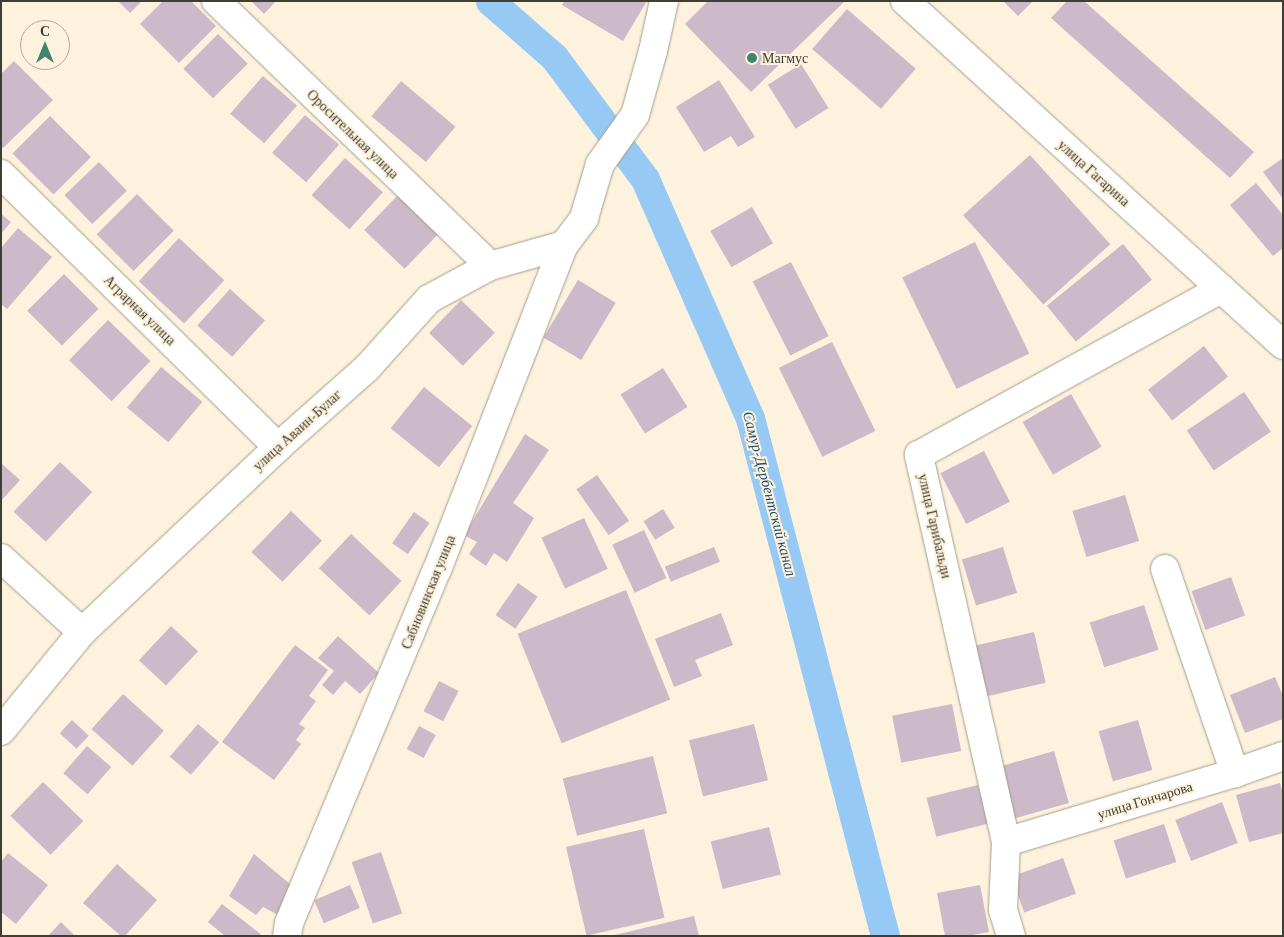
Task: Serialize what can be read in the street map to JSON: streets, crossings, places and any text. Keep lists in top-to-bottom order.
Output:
{
  "streets": {
    "street": [
      "Оросительная улица",
      "улица Гагарина",
      "Аграрная улица",
      "улица Аваин-Булаг",
      "улица Гарибальди",
      "Сабновинская улица",
      "улица Гончарова"
    ]
  },
  "crossings": [
    ["Оросительная улица", "улица Аваин-Булаг"],
    ["улица Гагарина", "улица Гарибальди"],
    ["Аграрная улица", "улица Аваин-Булаг"],
    ["улица Аваин-Булаг", "Сабновинская улица"],
    ["улица Гарибальди", "улица Гончарова"]
  ],
  "water": ["Самур-Дербентский канал"],
  "places": ["Магмус"],
  "north": "top"
}
